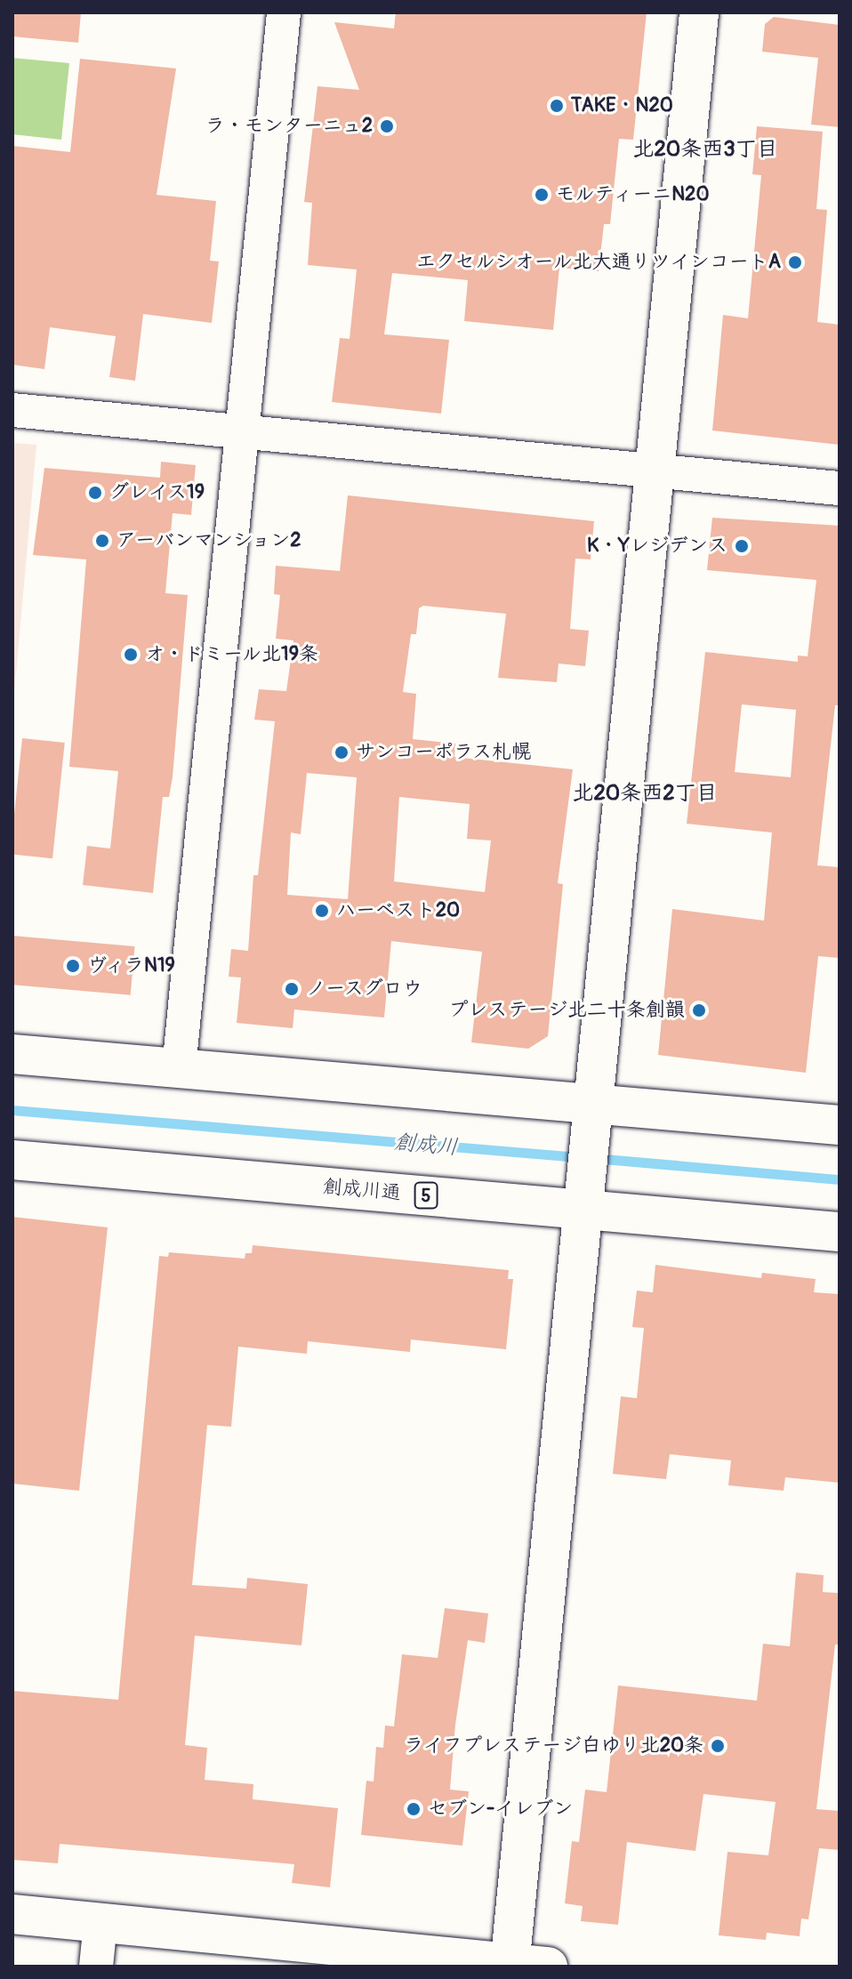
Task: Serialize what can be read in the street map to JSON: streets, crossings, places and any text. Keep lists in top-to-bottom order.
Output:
{
  "streets": {
    "main road": ["創成川通", "5"]
  },
  "districts": ["北20条西3丁目", "北20条西2丁目"],
  "water": ["創成川"],
  "places": [
    "TAKE・N20",
    "ラ・モンターニュ2",
    "モルティーニN20",
    "エクセルシオール北大通りツインコートA",
    "グレイス19",
    "アーバンマンション2",
    "K・Yレジデンス",
    "オ・ドミール北19条",
    "サンコーポラス札幌",
    "ハーベスト20",
    "ヴィラN19",
    "ノースグロウ",
    "プレステージ北二十条創韻",
    "ライフプレステージ白ゆり北20条",
    "セブン-イレブン"
  ]
}
